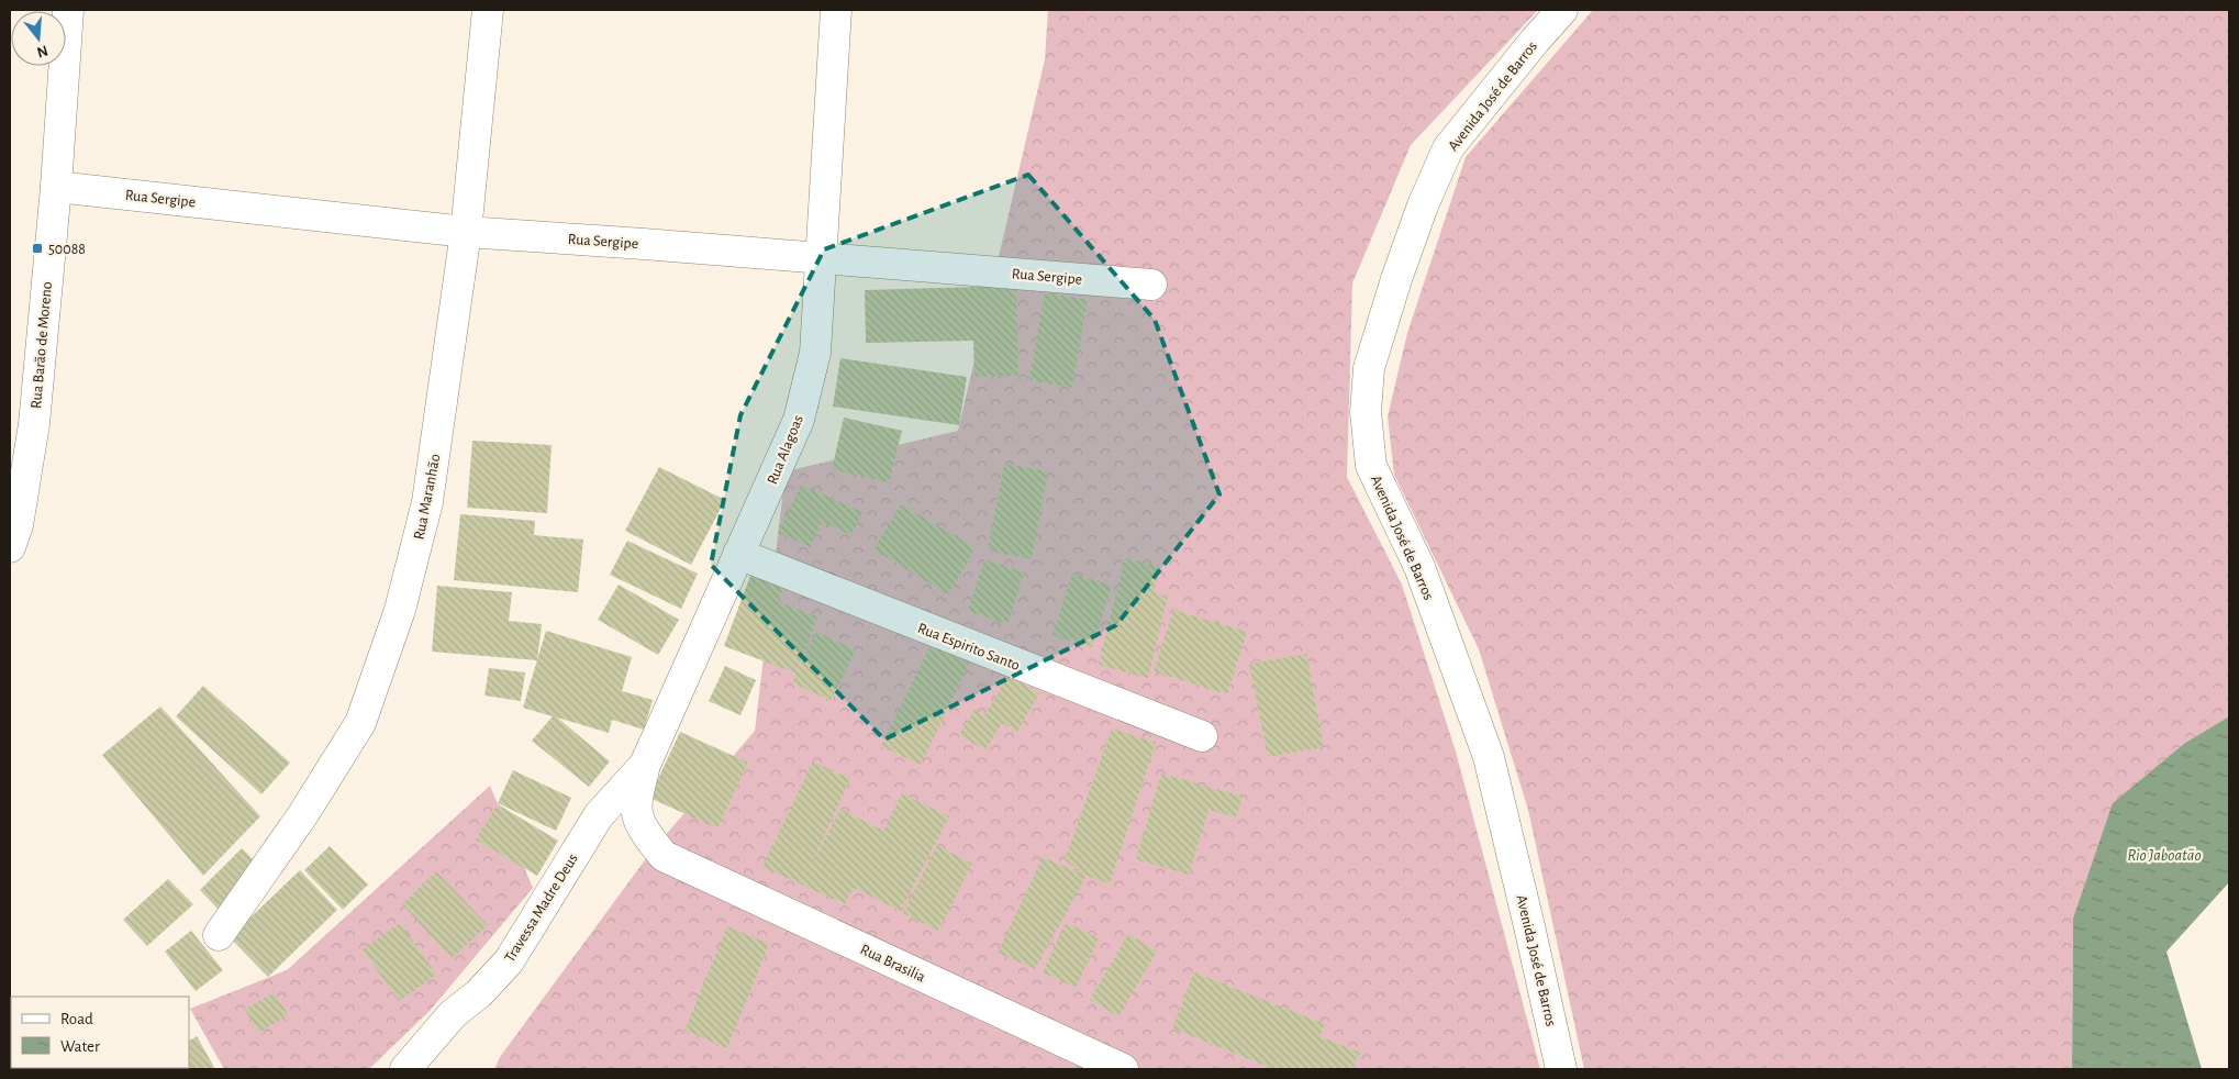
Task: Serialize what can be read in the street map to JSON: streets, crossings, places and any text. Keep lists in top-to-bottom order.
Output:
{
  "streets": {
    "street": [
      "Avenida José de Barros",
      "Rua Sergipe",
      "Rua Barão de Moreno",
      "Rua Alagoas",
      "Rua Maranhão",
      "Rua Espirito Santo",
      "Travessa Madre Deus",
      "Rua Brasilia"
    ]
  },
  "crossings": [
    ["Rua Sergipe", "Rua Barão de Moreno"],
    ["Rua Sergipe", "Rua Alagoas"],
    ["Rua Sergipe", "Rua Maranhão"],
    ["Rua Alagoas", "Rua Espirito Santo"],
    ["Rua Alagoas", "Travessa Madre Deus"],
    ["Rua Alagoas", "Rua Brasilia"]
  ],
  "water": ["Rio Jaboatão"],
  "places": {
    "transit": ["50088"]
  },
  "legend": ["Road", "Water"],
  "north": "bottom"
}
